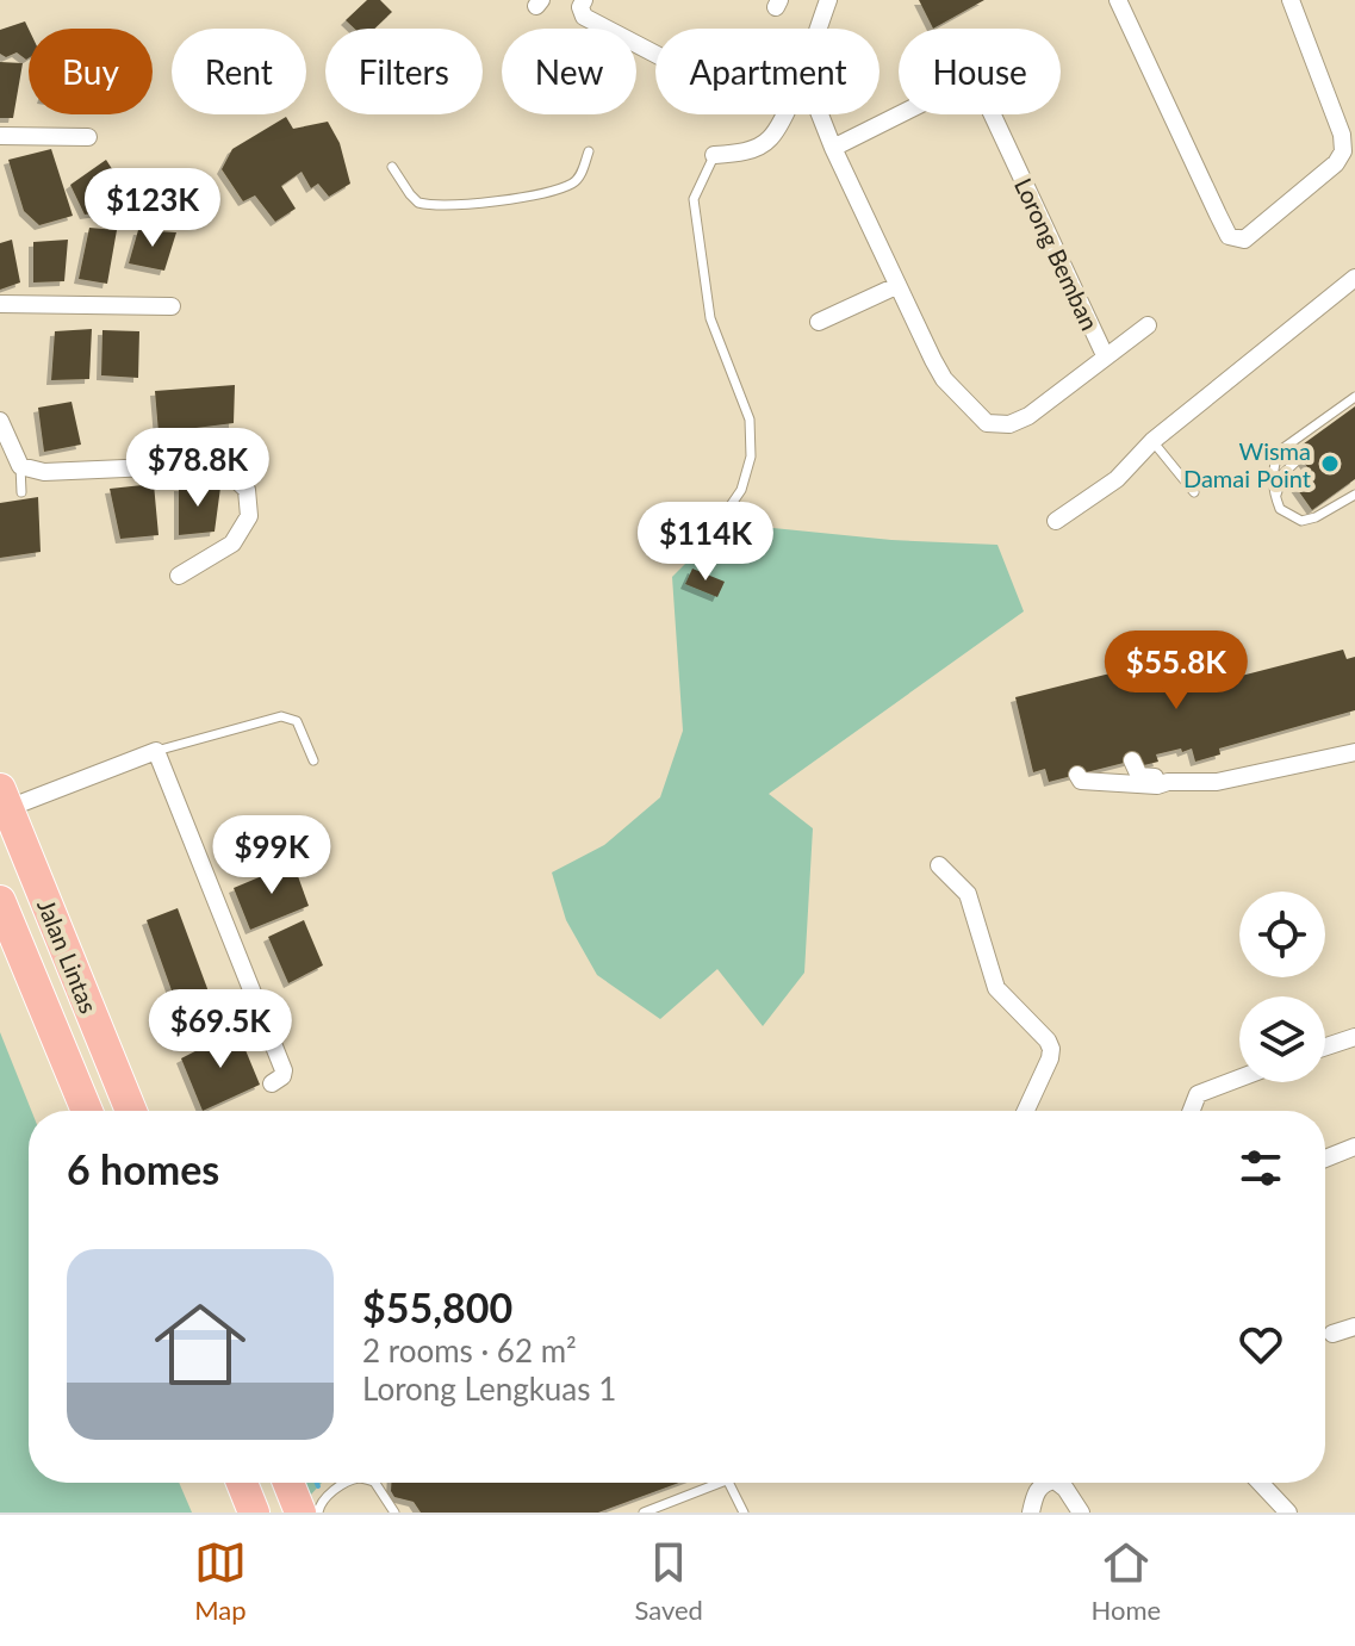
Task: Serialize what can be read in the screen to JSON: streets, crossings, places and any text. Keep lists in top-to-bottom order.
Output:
{
  "streets": {
    "highway": ["Jalan Lintas"],
    "street": ["Lorong Bemban"]
  },
  "places": ["Wisma Damai Point"],
  "page": {
    "chip": [
      "Buy",
      "Rent",
      "Filters",
      "New",
      "Apartment",
      "House"
    ],
    "price": [
      "$123K",
      "$78.8K",
      "$114K",
      "$55.8K",
      "$99K",
      "$69.5K"
    ],
    "heading": "6 homes",
    "list": [
      {
        "name": "$55,800",
        "note": "2 rooms · 62 m² · Lorong Lengkuas 1"
      }
    ],
    "tabs": ["Map", "Saved", "Home"]
  }
}
